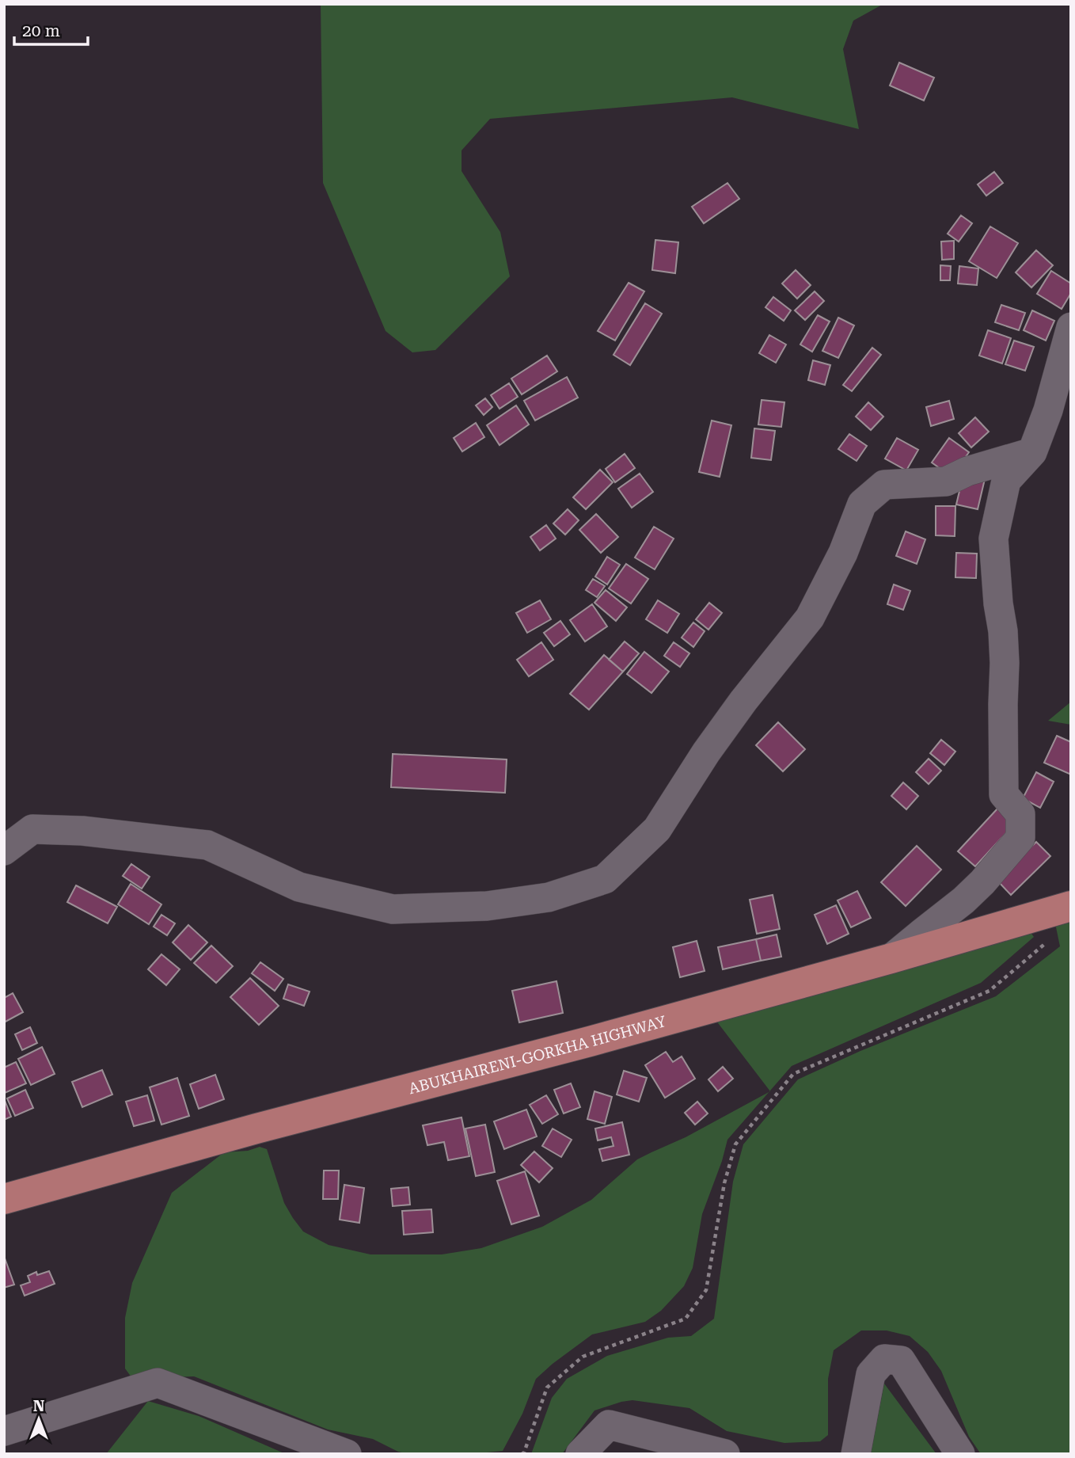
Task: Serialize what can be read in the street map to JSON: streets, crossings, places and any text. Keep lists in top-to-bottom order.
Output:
{
  "streets": {
    "main road": ["ABUKHAIRENI-GORKHA HIGHWAY"]
  },
  "scale_bar": "20 m",
  "north": "top"
}
